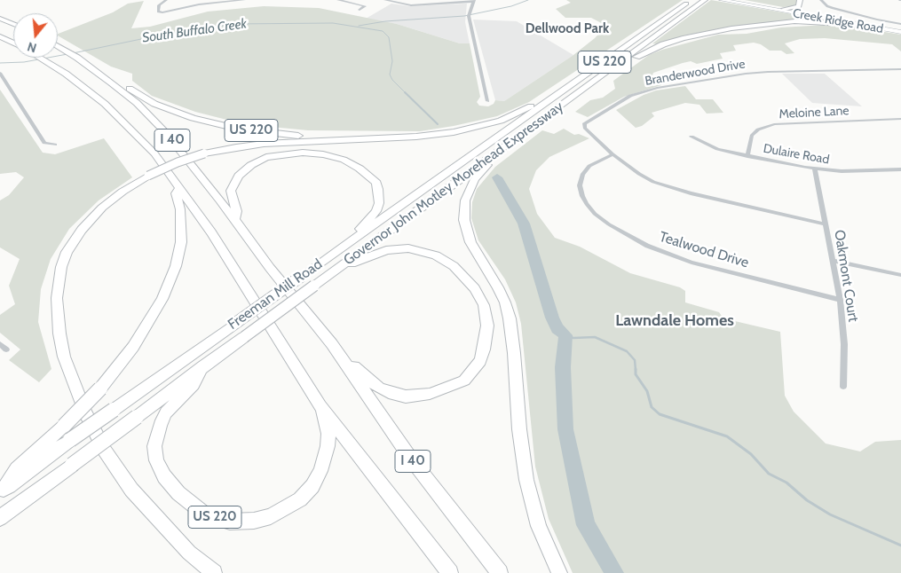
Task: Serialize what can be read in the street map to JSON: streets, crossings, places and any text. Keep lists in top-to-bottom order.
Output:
{
  "streets": {
    "highway": [
      "US 220",
      "I 40",
      "Governor John Motley Morehead Expressway",
      "Freeman Mill Road"
    ],
    "main road": ["Creek Ridge Road"],
    "street": [
      "Branderwood Drive",
      "Meloine Lane",
      "Dulaire Road",
      "Tealwood Drive",
      "Oakmont Court"
    ]
  },
  "crossings": [
    ["US 220", "I 40"],
    ["US 220", "Governor John Motley Morehead Expressway"],
    ["US 220", "Freeman Mill Road"],
    ["Branderwood Drive", "Tealwood Drive"],
    ["Branderwood Drive", "Oakmont Court"],
    ["Meloine Lane", "Dulaire Road"],
    ["Dulaire Road", "Oakmont Court"],
    ["Governor John Motley Morehead Expressway", "Freeman Mill Road"],
    ["Tealwood Drive", "Oakmont Court"]
  ],
  "districts": ["Dellwood Park", "Lawndale Homes"],
  "water": ["South Buffalo Creek"],
  "north": "bottom"
}
